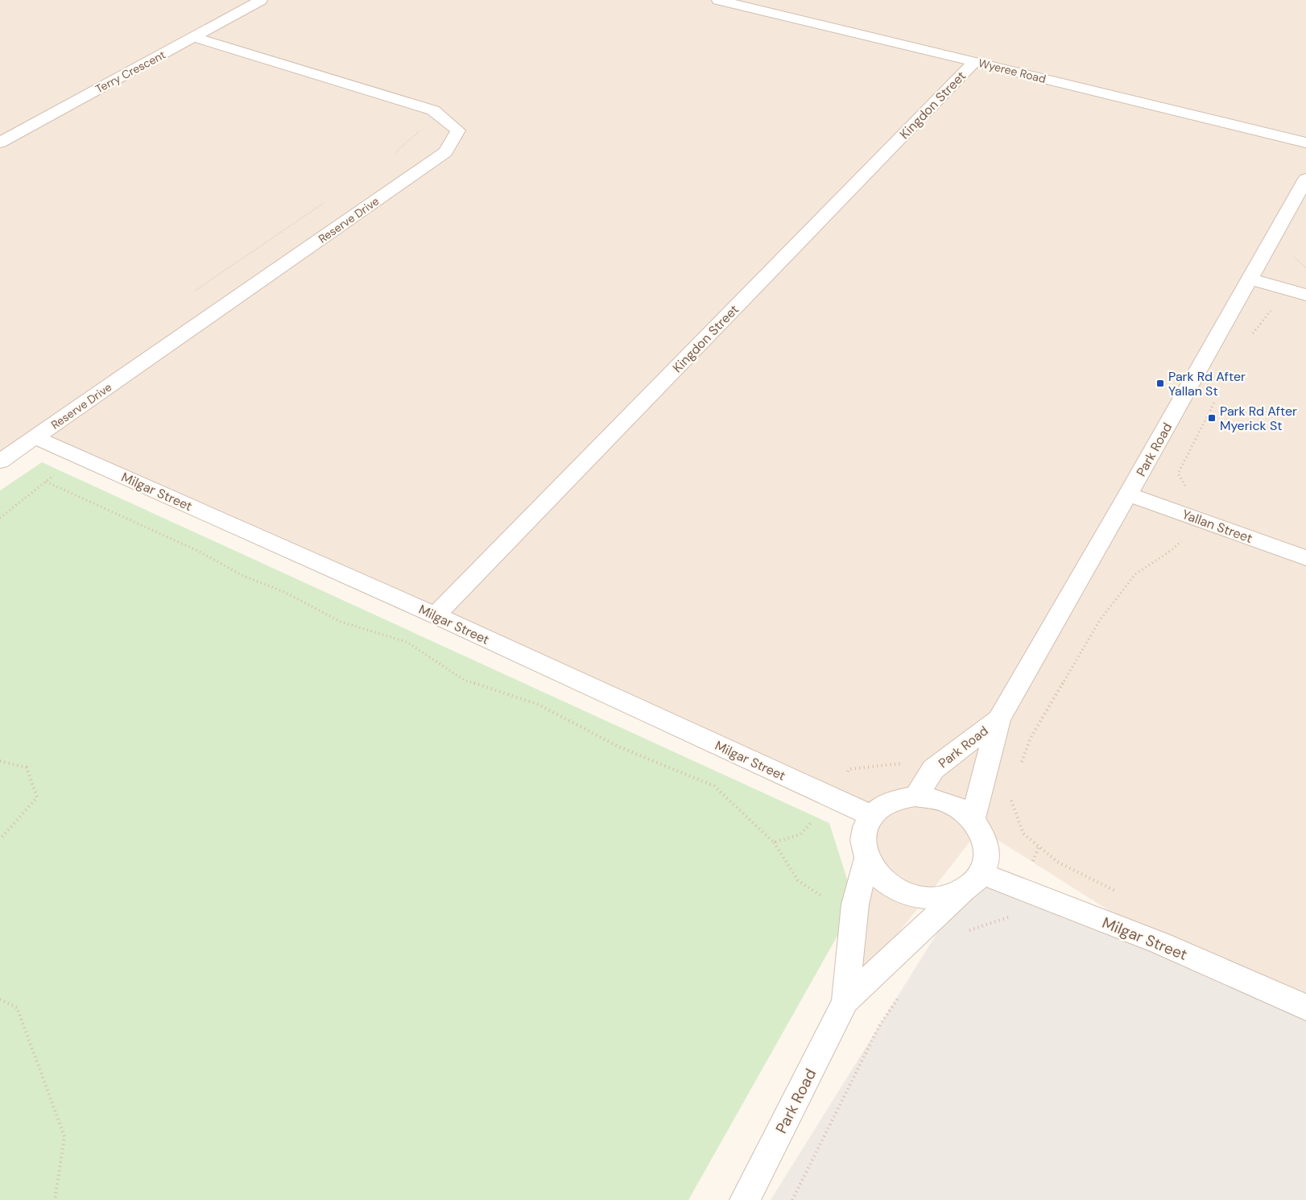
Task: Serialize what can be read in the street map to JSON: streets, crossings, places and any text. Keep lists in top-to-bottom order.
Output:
{
  "streets": {
    "street": [
      "Wyeree Road",
      "Terry Crescent",
      "Kingdon Street",
      "Reserve Drive",
      "Park Road",
      "Milgar Street",
      "Yallan Street"
    ]
  },
  "crossings": [
    ["Wyeree Road", "Kingdon Street"],
    ["Terry Crescent", "Reserve Drive"],
    ["Kingdon Street", "Milgar Street"],
    ["Reserve Drive", "Milgar Street"],
    ["Park Road", "Milgar Street"],
    ["Park Road", "Yallan Street"]
  ],
  "places": {
    "transit": ["Park Rd After Yallan St", "Park Rd After Myerick St"]
  }
}
